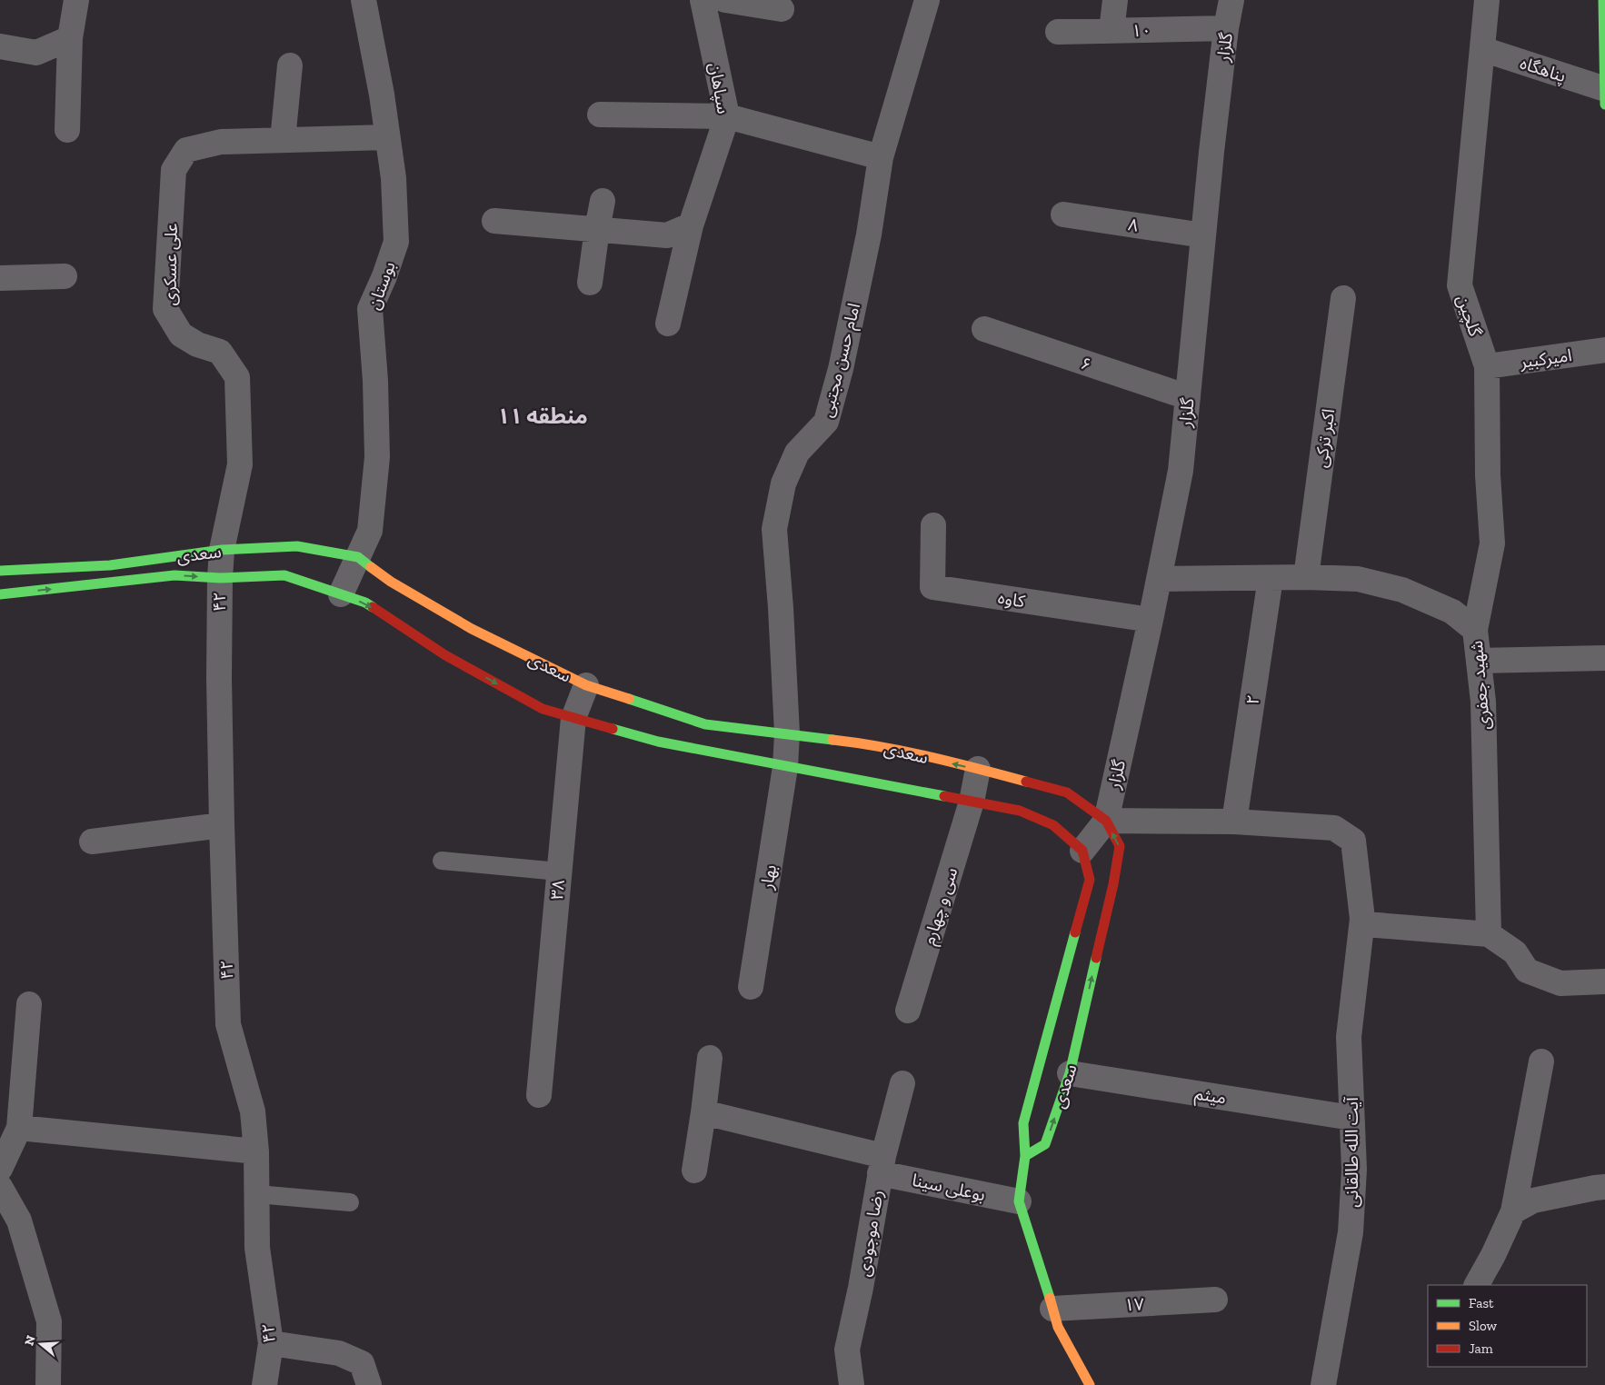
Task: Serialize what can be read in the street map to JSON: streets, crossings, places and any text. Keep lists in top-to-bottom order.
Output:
{
  "streets": {
    "street": [
      "۱۰",
      "گلزار",
      "پناهگاه",
      "سپاهان",
      "۸",
      "علی عسکری",
      "بوستان",
      "گلچین",
      "امیرکبیر",
      "امام حسن مجتبی",
      "۶",
      "اکبر ترکی",
      "سعدی",
      "کاوه",
      "۴۲",
      "شهید جعفری",
      "۲",
      "بهار",
      "۳۸",
      "سی و چهارم",
      "میثم",
      "آیت الله طالقانی",
      "بوعلی سینا",
      "رضا موجودی",
      "۱۷"
    ]
  },
  "crossings": [
    ["۱۰", "گلزار"],
    ["گلزار", "۸"],
    ["گلزار", "۶"],
    ["گلزار", "سعدی"],
    ["گلزار", "کاوه"],
    ["گلزار", "شهید جعفری"],
    ["گلزار", "آیت الله طالقانی"],
    ["پناهگاه", "گلچین"],
    ["علی عسکری", "بوستان"],
    ["علی عسکری", "سعدی"],
    ["علی عسکری", "۴۲"],
    ["بوستان", "سعدی"],
    ["گلچین", "امیرکبیر"],
    ["گلچین", "شهید جعفری"],
    ["امام حسن مجتبی", "سعدی"],
    ["امام حسن مجتبی", "بهار"],
    ["اکبر ترکی", "شهید جعفری"],
    ["سعدی", "۴۲"],
    ["سعدی", "بهار"],
    ["سعدی", "۳۸"],
    ["سعدی", "سی و چهارم"],
    ["سعدی", "میثم"],
    ["سعدی", "آیت الله طالقانی"],
    ["سعدی", "بوعلی سینا"],
    ["سعدی", "۱۷"],
    ["شهید جعفری", "۲"],
    ["۲", "آیت الله طالقانی"],
    ["میثم", "آیت الله طالقانی"],
    ["بوعلی سینا", "رضا موجودی"]
  ],
  "districts": ["منطقه ۱۱"],
  "legend": ["Fast", "Slow", "Jam"],
  "north": "left"
}
